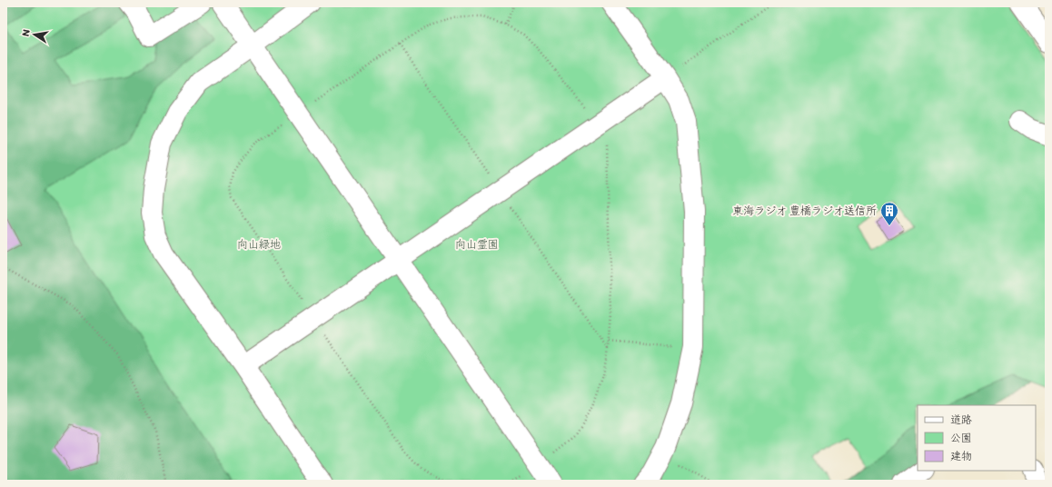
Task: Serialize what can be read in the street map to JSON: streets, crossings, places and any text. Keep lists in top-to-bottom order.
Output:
{
  "parks": ["向山緑地", "向山霊園"],
  "places": {
    "building": ["東海ラジオ 豊橋ラジオ送信所"]
  },
  "legend": ["道路", "公園", "建物"],
  "north": "left"
}
